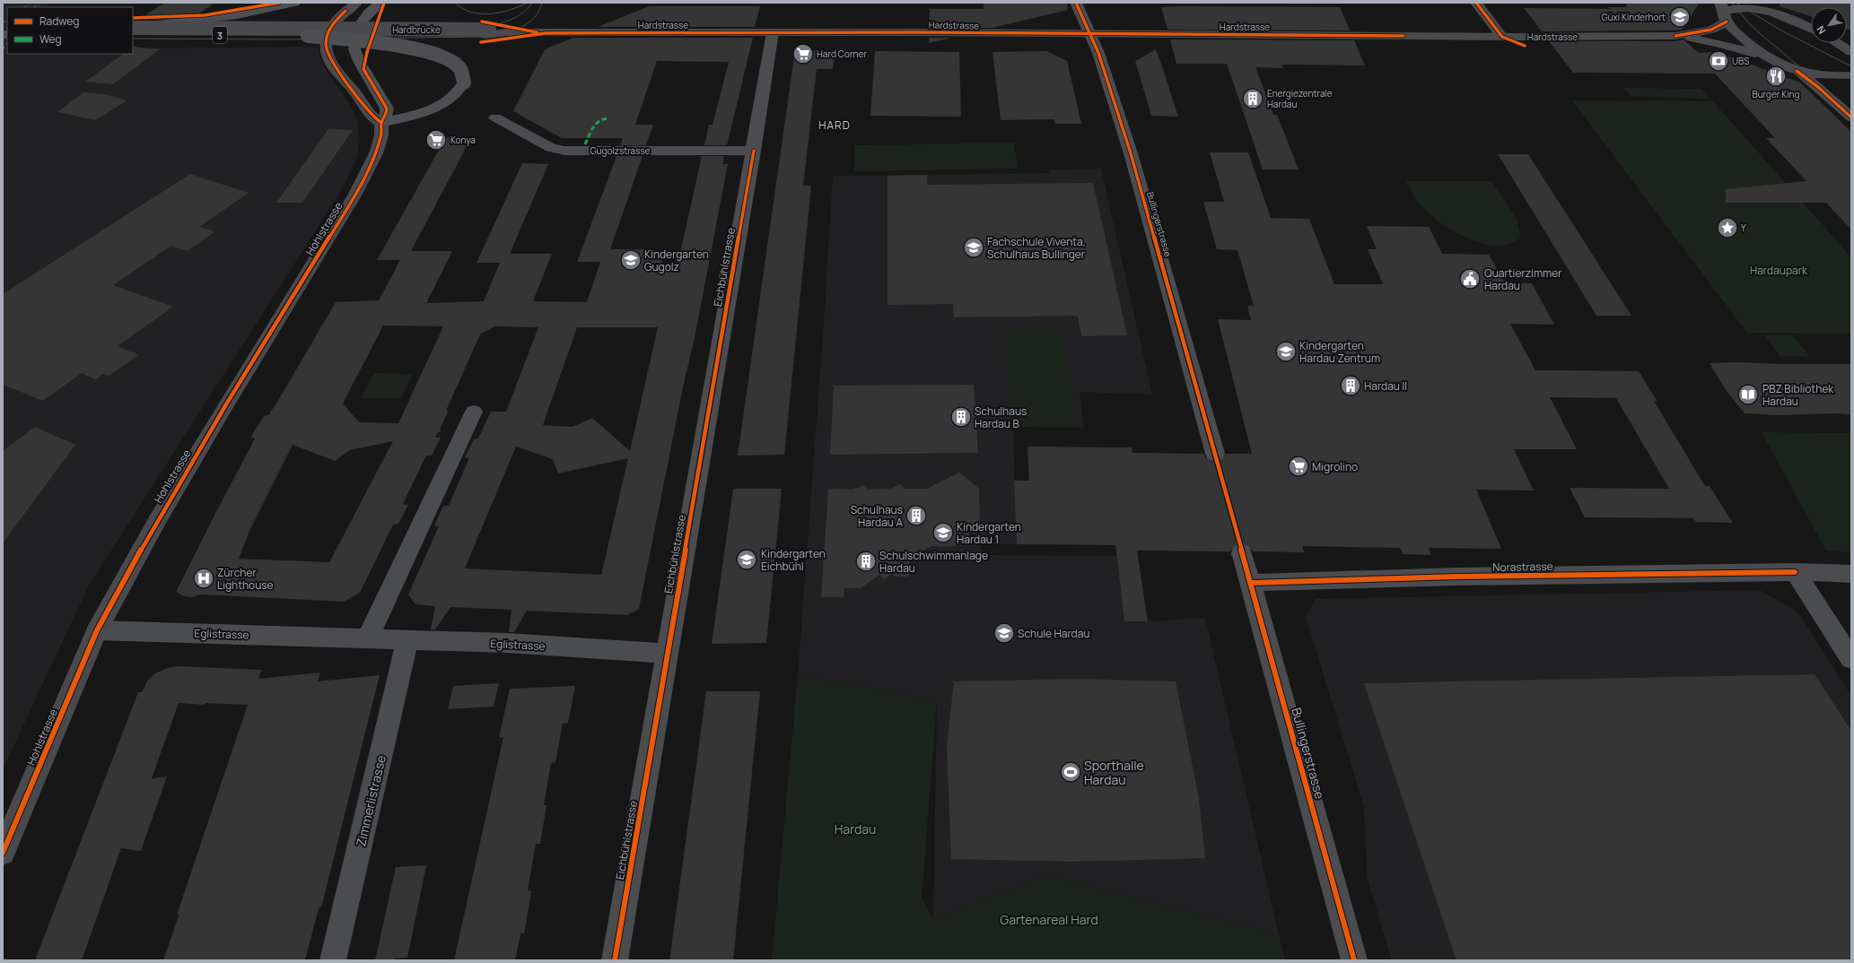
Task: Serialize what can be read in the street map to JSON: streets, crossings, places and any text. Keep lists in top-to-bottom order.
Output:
{
  "streets": {
    "main road": [
      "Hardstrasse",
      "Hardbrücke",
      "3",
      "Hohlstrasse"
    ],
    "street": [
      "Gugolzstrasse",
      "Bullingerstrasse",
      "Eichbühlstrasse",
      "Norastrasse",
      "Eglistrasse",
      "Zimmerlistrasse"
    ]
  },
  "crossings": [
    ["Hardstrasse", "Hardbrücke"],
    ["Hardstrasse", "Bullingerstrasse"],
    ["Hardstrasse", "Eichbühlstrasse"],
    ["Hardbrücke", "Hohlstrasse"],
    ["Gugolzstrasse", "Eichbühlstrasse"],
    ["Bullingerstrasse", "Norastrasse"],
    ["Hohlstrasse", "Eglistrasse"],
    ["Eichbühlstrasse", "Eglistrasse"],
    ["Eglistrasse", "Zimmerlistrasse"]
  ],
  "districts": ["HARD"],
  "parks": ["Hardaupark", "Hardau", "Gartenareal Hard"],
  "places": {
    "school or university": [
      "Güxi Kinderhort",
      "Fachschule Viventa, Schulhaus Bullinger",
      "Kindergarten Gugolz",
      "Kindergarten Hardau Zentrum",
      "Kindergarten Hardau 1",
      "Kindergarten Eichbühl",
      "Schule Hardau"
    ],
    "supermarket": ["Hard Corner", "Konya", "Migrolino"],
    "bank": ["UBS"],
    "restaurant": ["Burger King"],
    "building": [
      "Energiezentrale Hardau",
      "Hardau II",
      "Schulhaus Hardau B",
      "Schulhaus Hardau A",
      "Schulschwimmanlage Hardau"
    ],
    "place": ["Y"],
    "public building": ["Quartierzimmer Hardau"],
    "library": ["PBZ Bibliothek Hardau"],
    "hospital": ["Zürcher Lighthouse"],
    "sports": ["Sporthalle Hardau"]
  },
  "legend": ["Radweg", "Weg"],
  "north": "bottom left"
}
